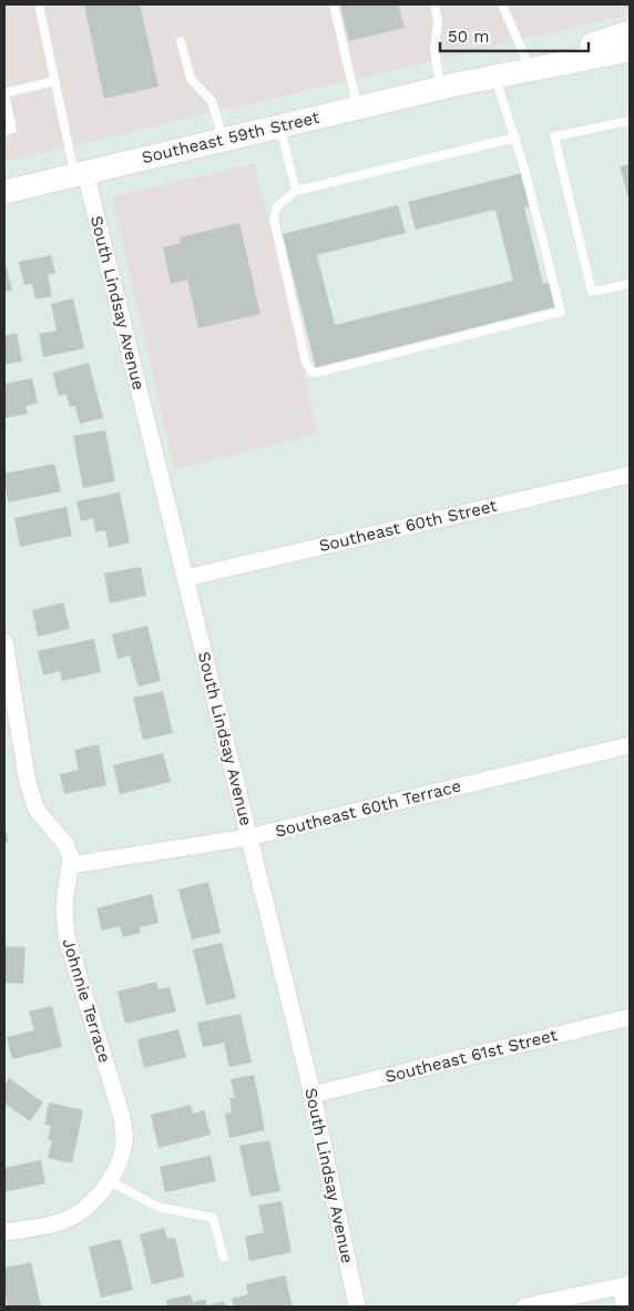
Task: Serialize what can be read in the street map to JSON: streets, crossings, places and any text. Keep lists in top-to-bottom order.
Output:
{
  "streets": {
    "main road": ["Southeast 59th Street"],
    "street": [
      "South Lindsay Avenue",
      "Southeast 60th Street",
      "Southeast 60th Terrace",
      "Johnnie Terrace",
      "Southeast 61st Street"
    ]
  },
  "crossings": [
    ["Southeast 59th Street", "South Lindsay Avenue"],
    ["South Lindsay Avenue", "Southeast 60th Street"],
    ["South Lindsay Avenue", "Southeast 60th Terrace"],
    ["South Lindsay Avenue", "Southeast 61st Street"],
    ["Southeast 60th Terrace", "Johnnie Terrace"]
  ],
  "scale_bar": "50 m"
}
